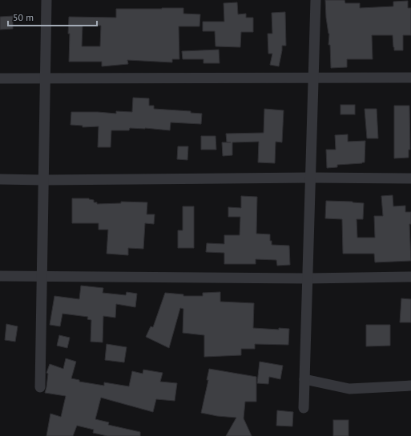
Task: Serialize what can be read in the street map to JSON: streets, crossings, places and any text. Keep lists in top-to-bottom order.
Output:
{
  "scale_bar": "50 m"
}
